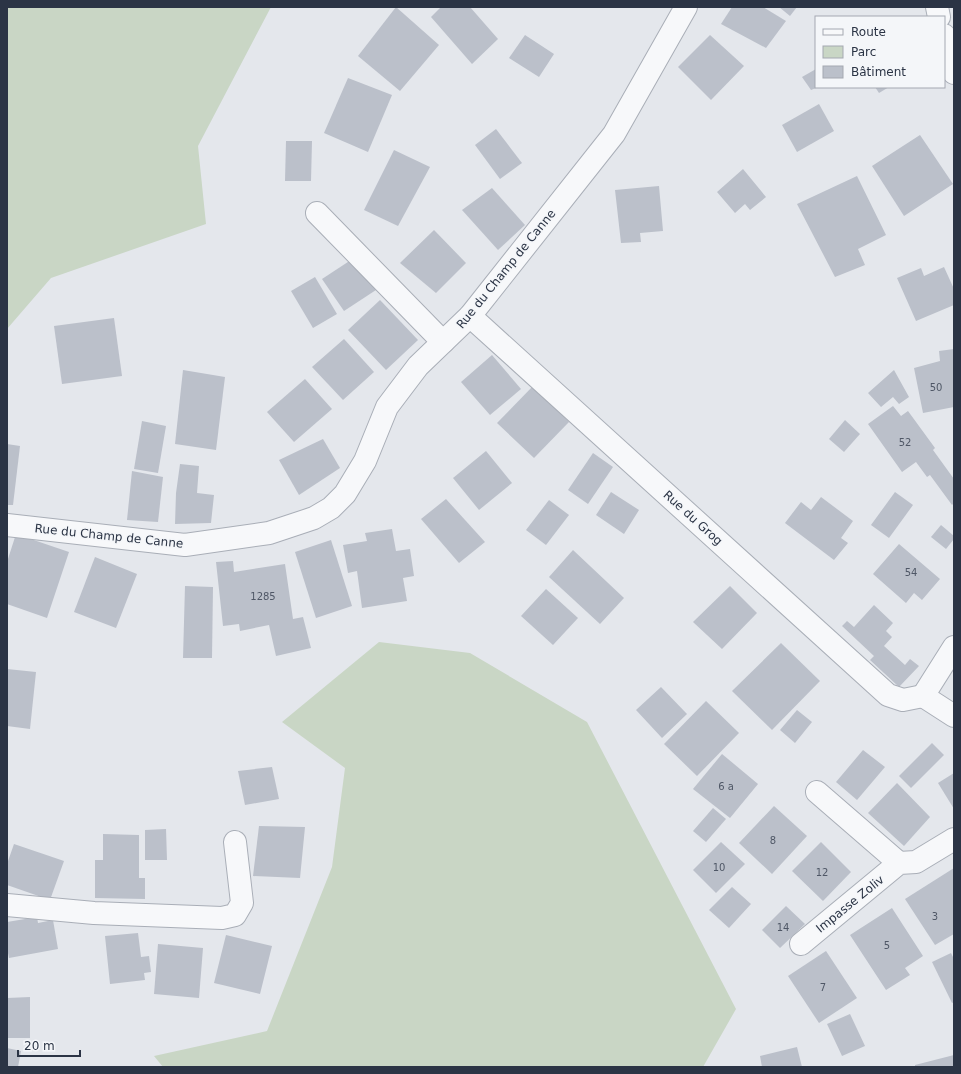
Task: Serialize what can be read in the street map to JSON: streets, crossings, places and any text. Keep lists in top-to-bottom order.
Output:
{
  "streets": {
    "street": ["Rue du Champ de Canne", "Rue du Grog", "Impasse Zoliv"]
  },
  "crossings": [
    ["Rue du Champ de Canne", "Rue du Grog"]
  ],
  "house_numbers": [
    "50",
    "52",
    "54",
    "1285",
    "6 a",
    "8",
    "10",
    "12",
    "3",
    "14",
    "5",
    "7"
  ],
  "legend": ["Route", "Parc", "Bâtiment"],
  "scale_bar": "20 m"
}
